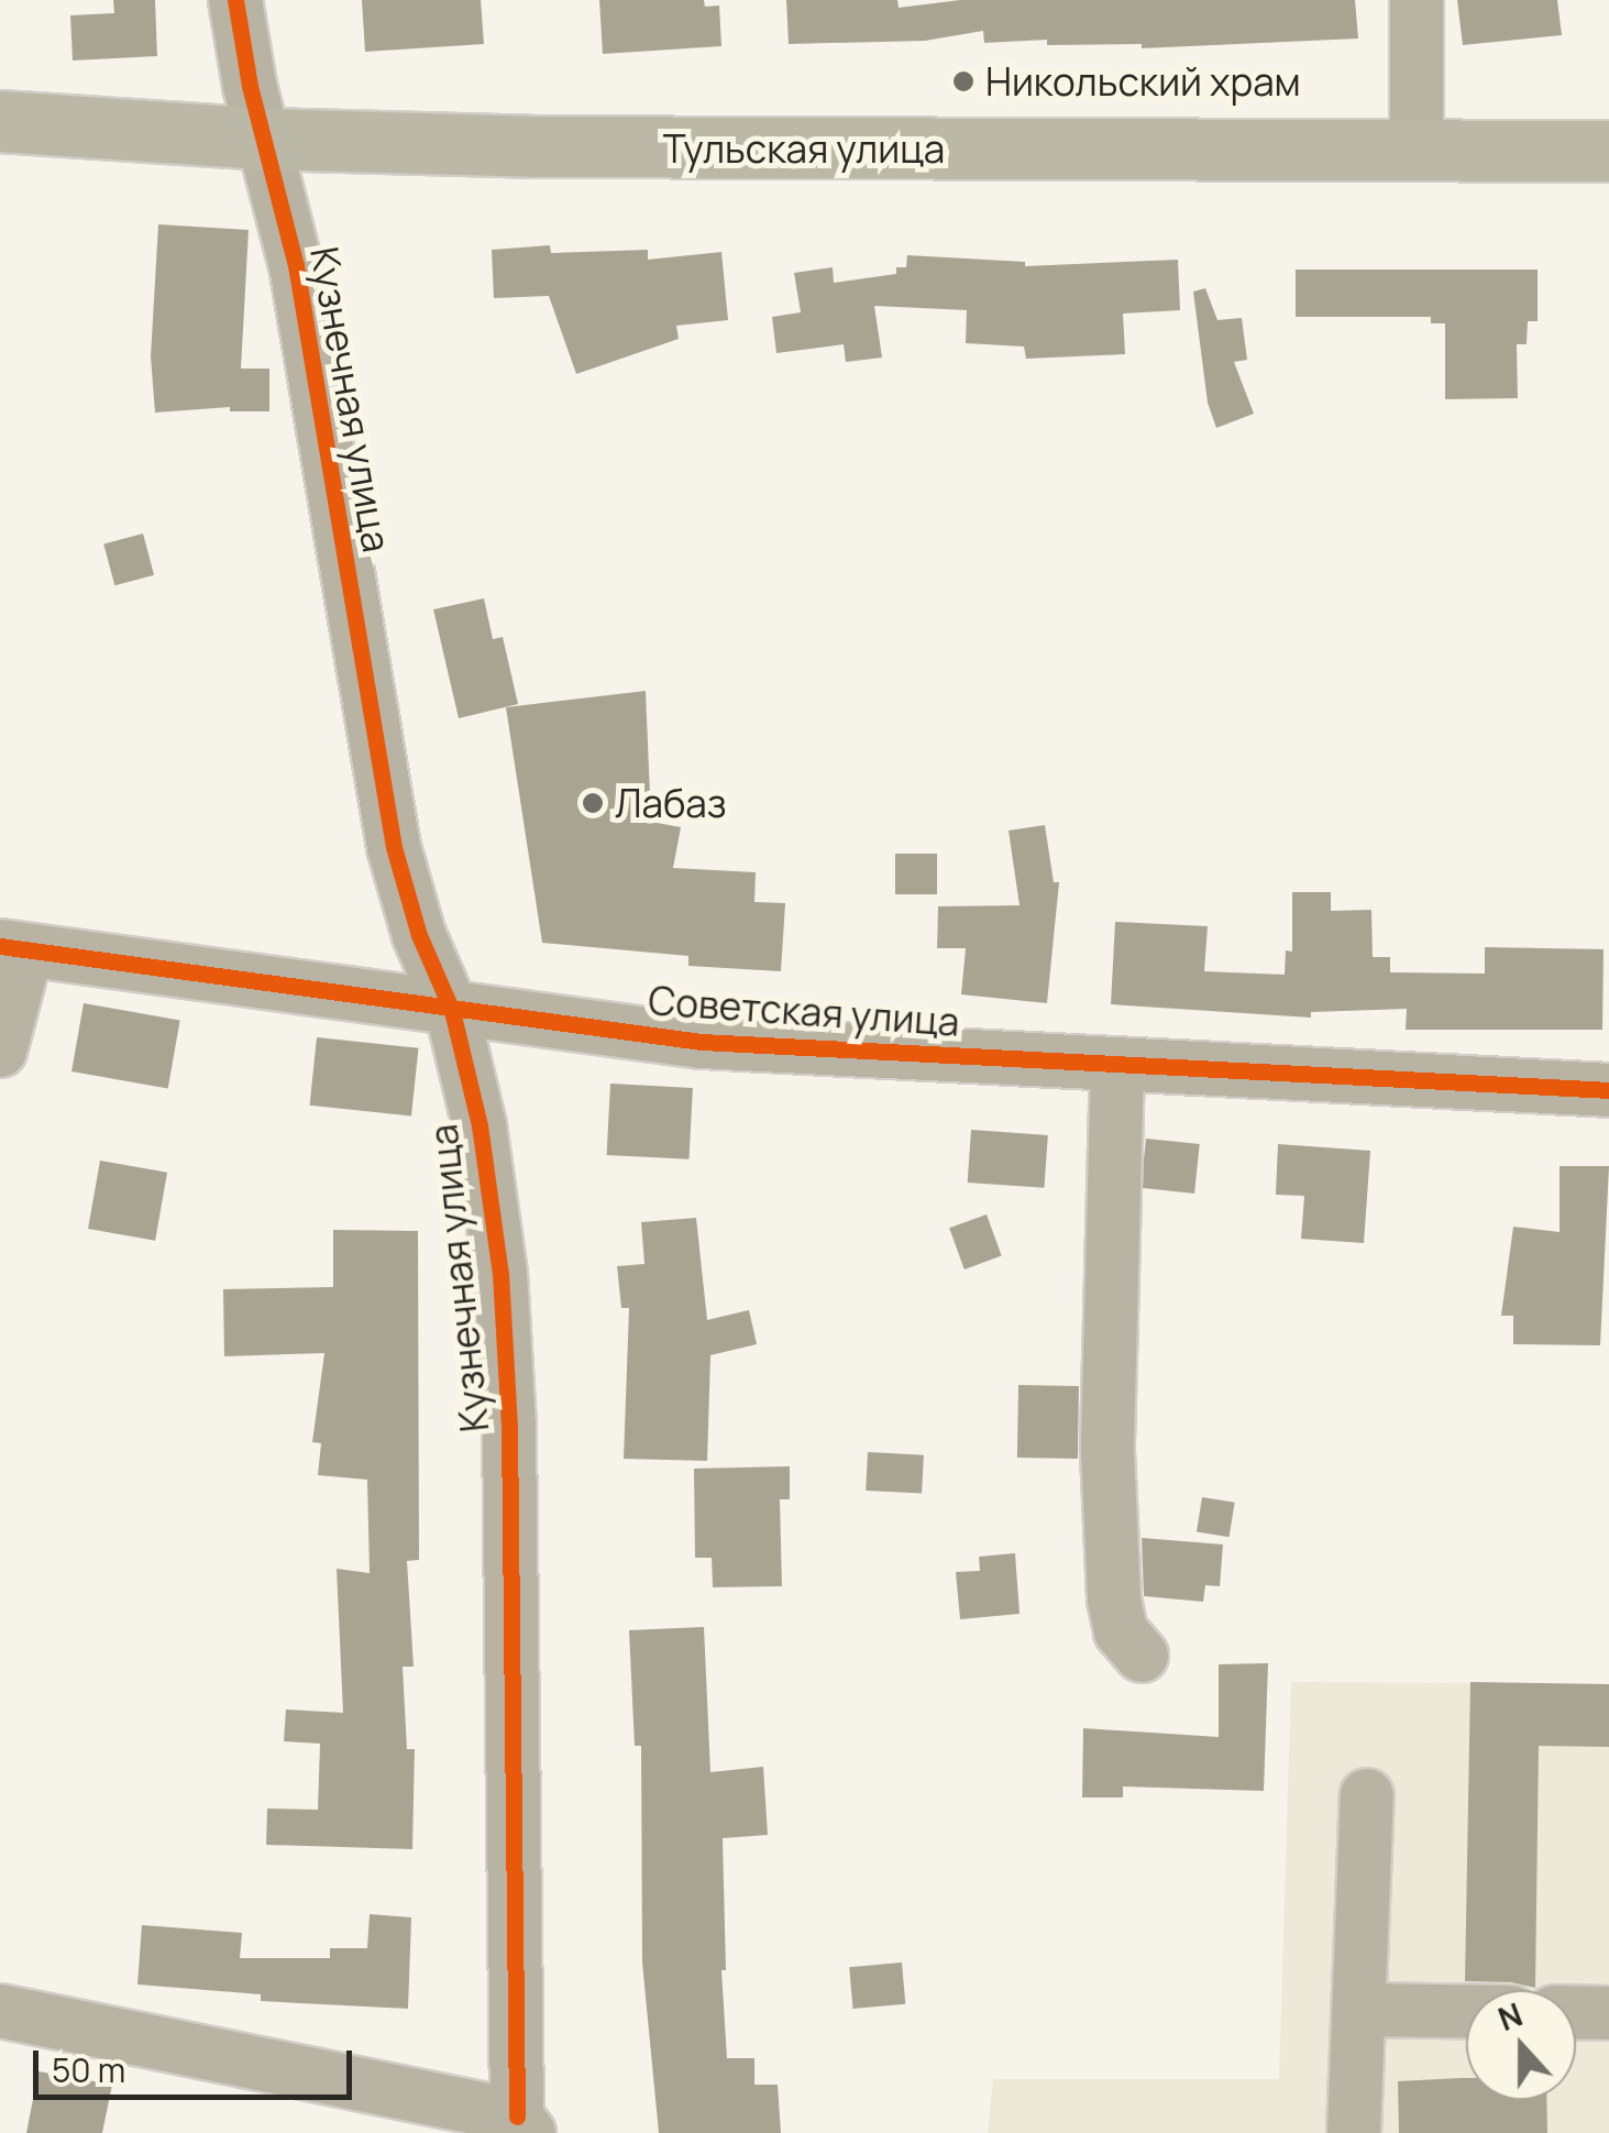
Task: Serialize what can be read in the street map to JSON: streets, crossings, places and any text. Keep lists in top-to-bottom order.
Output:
{
  "streets": {
    "main road": ["Тульская улица"],
    "street": ["Кузнечная улица", "Советская улица"]
  },
  "crossings": [
    ["Тульская улица", "Кузнечная улица"],
    ["Кузнечная улица", "Советская улица"]
  ],
  "places": ["Никольский храм", "Лабаз"],
  "scale_bar": "50 m",
  "north": "top"
}
